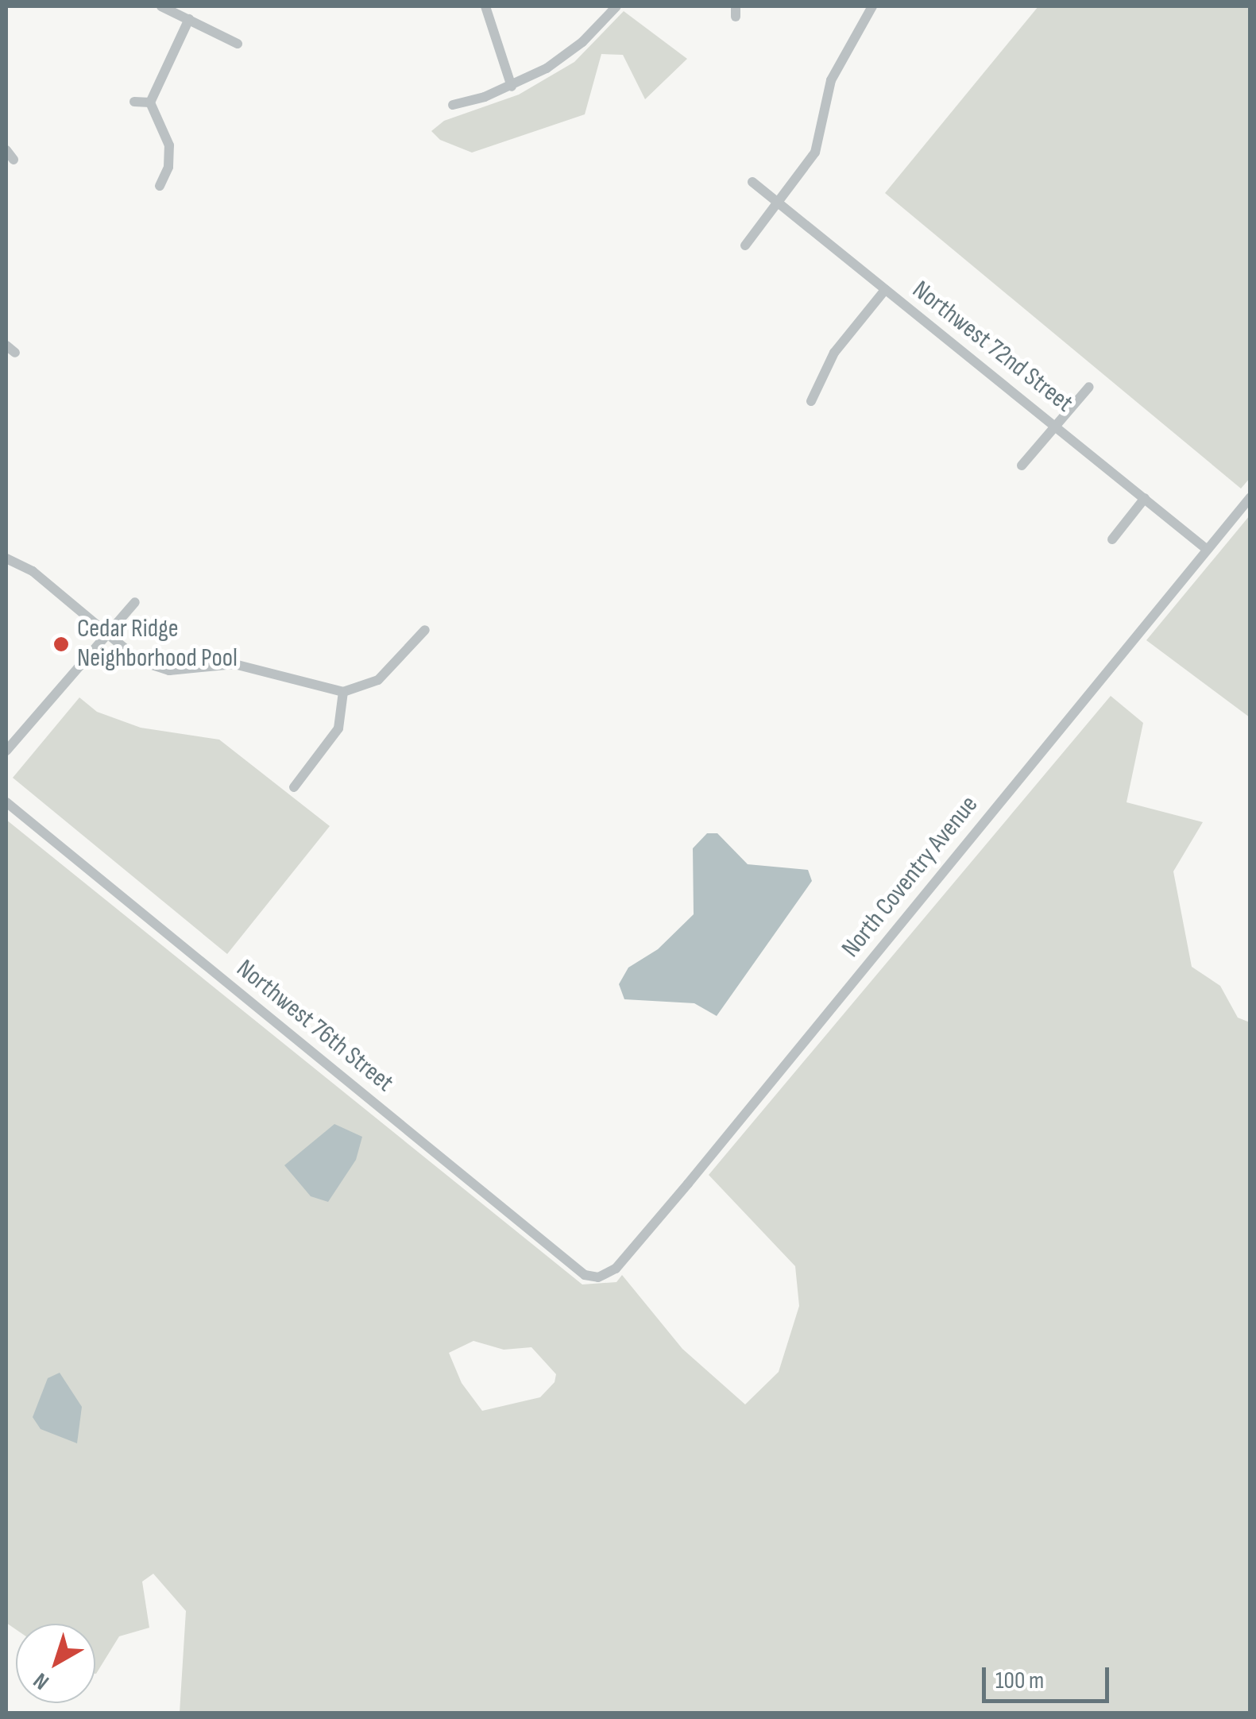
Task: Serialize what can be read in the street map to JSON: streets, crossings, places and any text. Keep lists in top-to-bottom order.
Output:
{
  "streets": {
    "street": ["Northwest 72nd Street", "North Coventry Avenue", "Northwest 76th Street"]
  },
  "crossings": [
    ["Northwest 72nd Street", "North Coventry Avenue"],
    ["North Coventry Avenue", "Northwest 76th Street"]
  ],
  "places": ["Cedar Ridge Neighborhood Pool"],
  "scale_bar": "100 m",
  "north": "bottom left"
}
